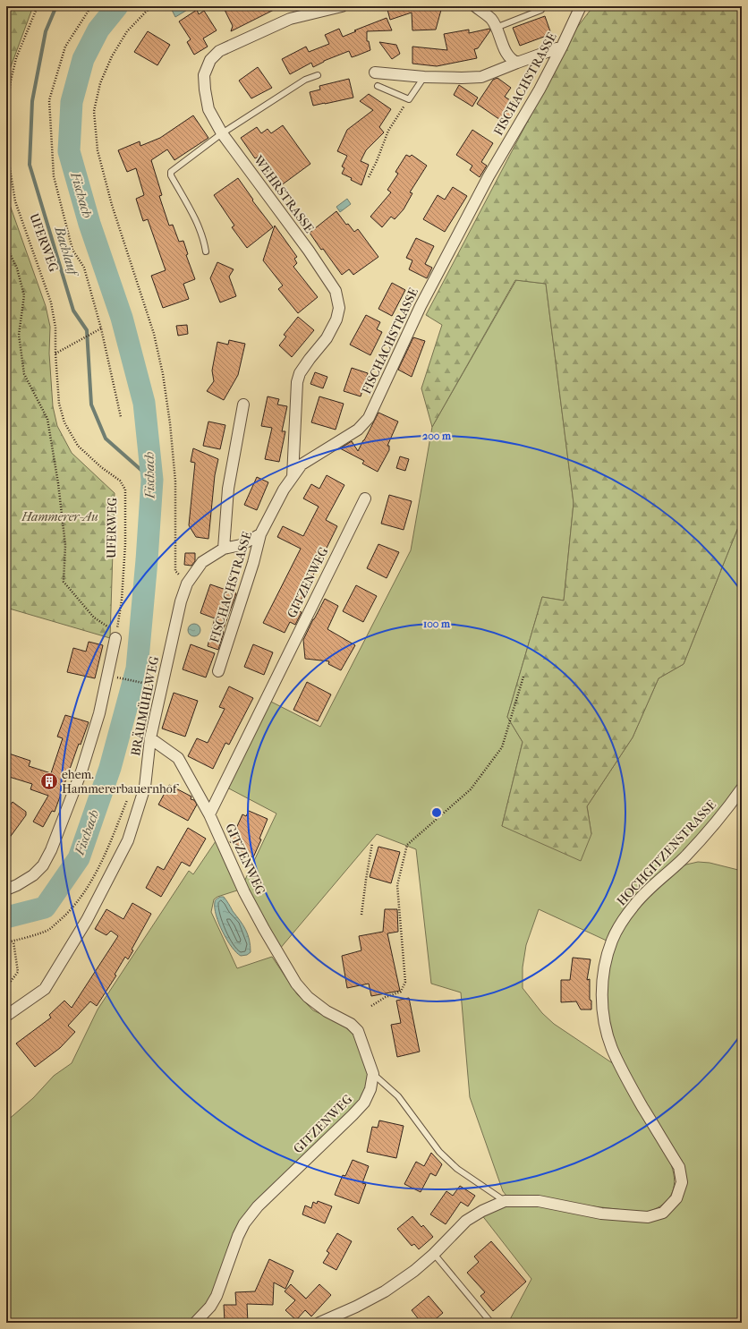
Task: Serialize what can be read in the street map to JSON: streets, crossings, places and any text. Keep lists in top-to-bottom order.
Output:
{
  "streets": {
    "street": [
      "FISCHACHSTRASSE",
      "WEHRSTRASSE",
      "GITZENWEG",
      "BRÄUMÜHLWEG",
      "HOCHGITZENSTRASSE"
    ],
    "path": ["UFERWEG"]
  },
  "crossings": [
    ["FISCHACHSTRASSE", "WEHRSTRASSE"],
    ["FISCHACHSTRASSE", "BRÄUMÜHLWEG"],
    ["GITZENWEG", "BRÄUMÜHLWEG"]
  ],
  "water": ["Fischach", "Bachlauf"],
  "parks": ["Hammerer-Au"],
  "places": {
    "building": ["ehem. Hammererbauernhof"]
  },
  "rings": ["200 m", "100 m"]
}
